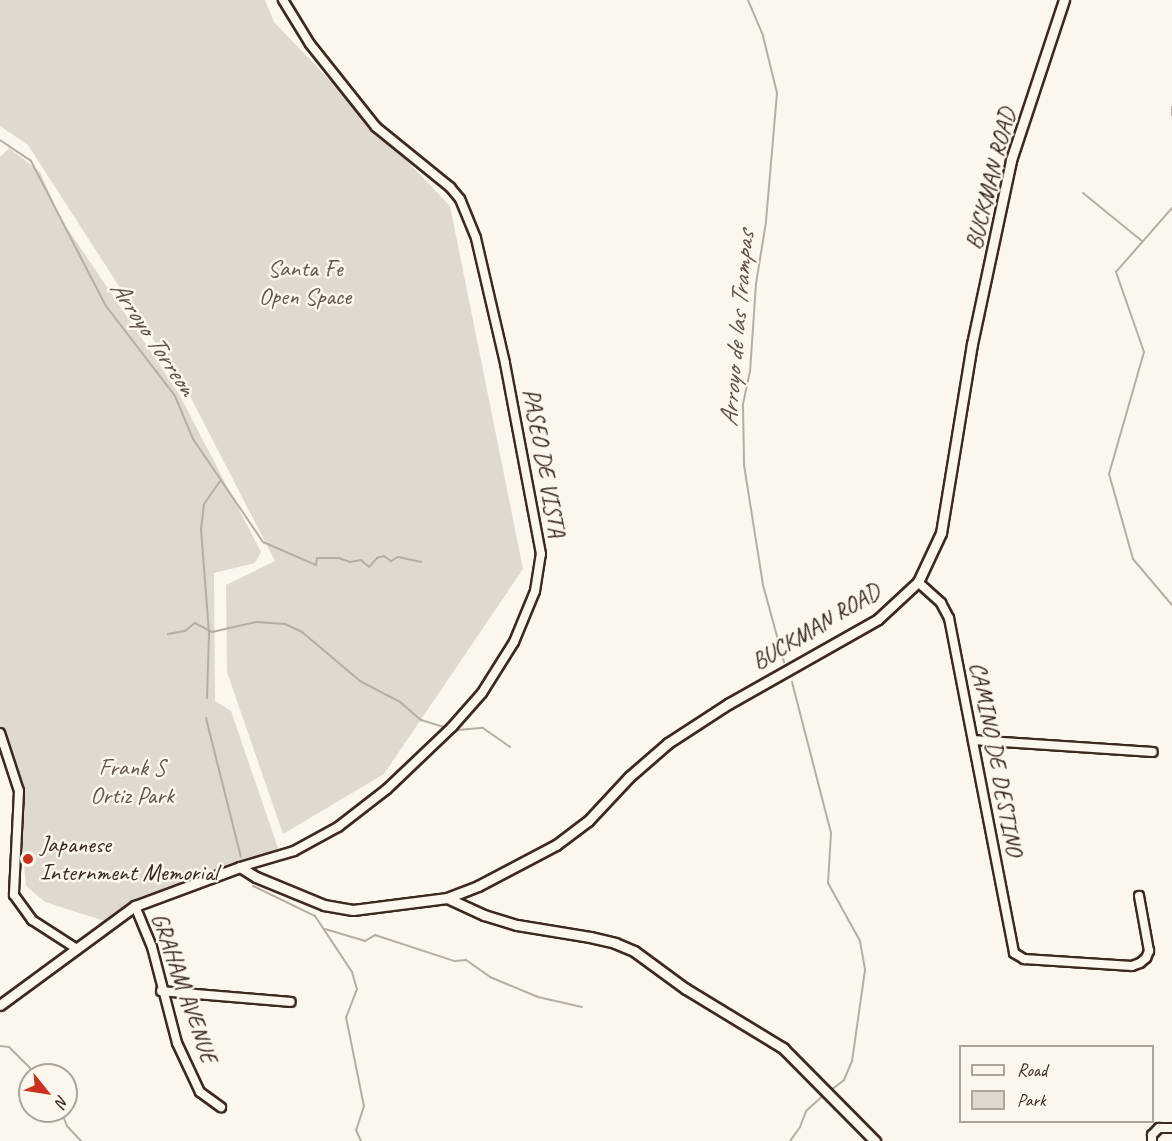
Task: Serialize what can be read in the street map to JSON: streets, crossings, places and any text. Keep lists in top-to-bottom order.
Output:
{
  "streets": {
    "street": [
      "BUCKMAN ROAD",
      "PASEO DE VISTA",
      "CAMINO DE DESTINO",
      "GRAHAM AVENUE"
    ]
  },
  "crossings": [
    ["BUCKMAN ROAD", "PASEO DE VISTA"],
    ["BUCKMAN ROAD", "CAMINO DE DESTINO"]
  ],
  "water": ["Arroyo de las Trampas", "Arroyo Torreon"],
  "parks": ["Santa Fe Open Space", "Frank S Ortiz Park"],
  "places": ["Japanese Internment Memorial"],
  "legend": ["Road", "Park"],
  "north": "bottom right"
}
